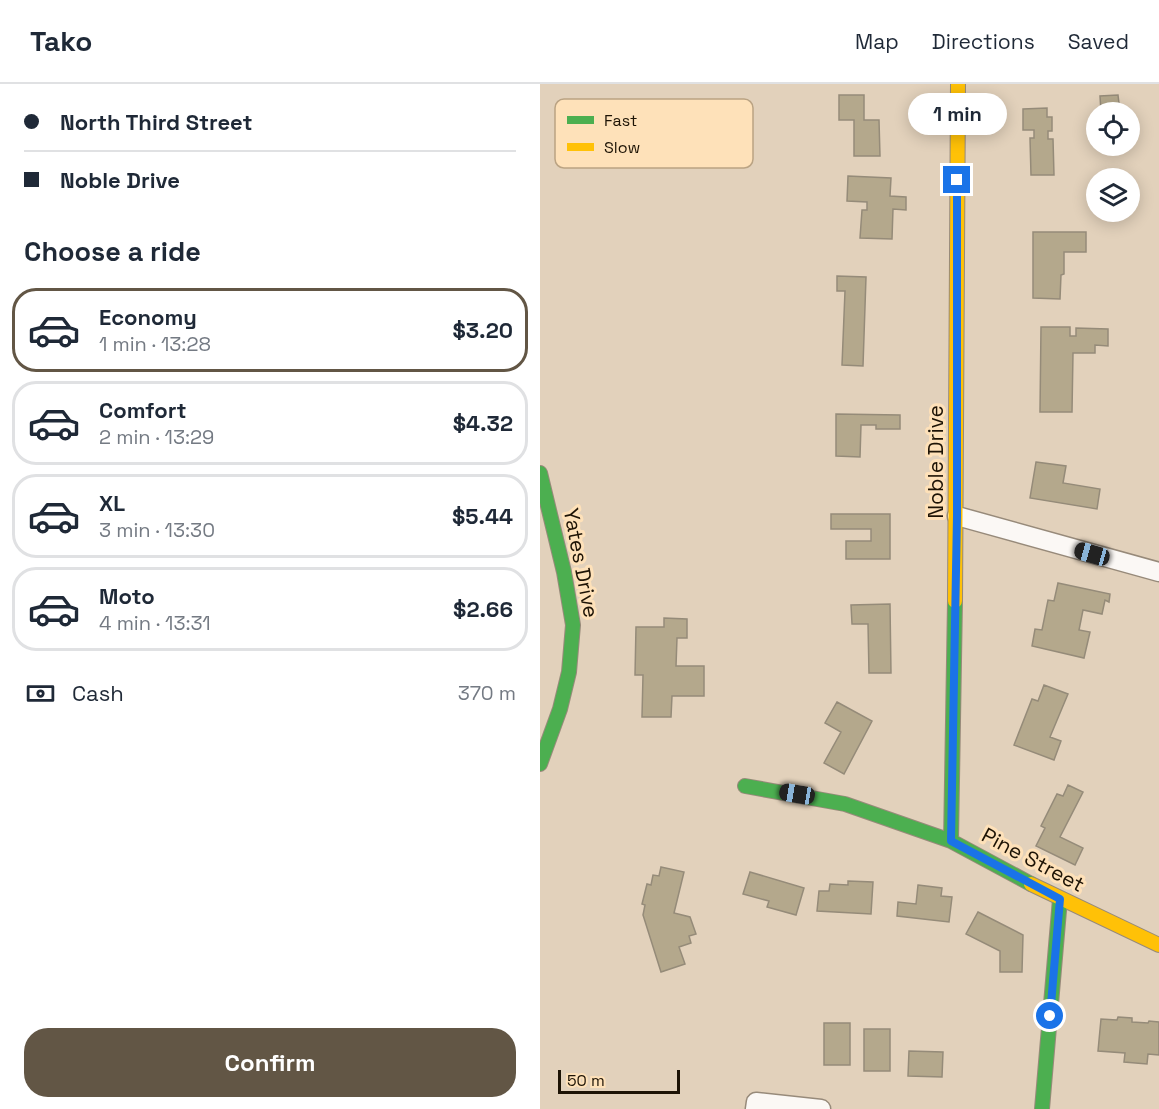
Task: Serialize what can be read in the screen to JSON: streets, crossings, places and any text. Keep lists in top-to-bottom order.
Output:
{
  "streets": {
    "street": ["Noble Drive", "Yates Drive", "Pine Street"]
  },
  "crossings": [
    ["Noble Drive", "Pine Street"]
  ],
  "legend": ["Fast", "Slow"],
  "scale_bar": "50 m",
  "page": {
    "header": "Tako",
    "nav": ["Map", "Directions", "Saved"],
    "banner": ["North Third Street", "Noble Drive"],
    "bubble": "1 min",
    "heading": "Choose a ride",
    "list": [
      {
        "name": "Economy",
        "note": "1 min · 13:28",
        "value": "$3.20"
      },
      {
        "name": "Comfort",
        "note": "2 min · 13:29",
        "value": "$4.32"
      },
      {
        "name": "XL",
        "note": "3 min · 13:30",
        "value": "$5.44"
      },
      {
        "name": "Moto",
        "note": "4 min · 13:31",
        "value": "$2.66"
      }
    ],
    "pay": ["Cash", "370 m"],
    "buttons": "Confirm",
    "scale": "50 m"
  }
}
